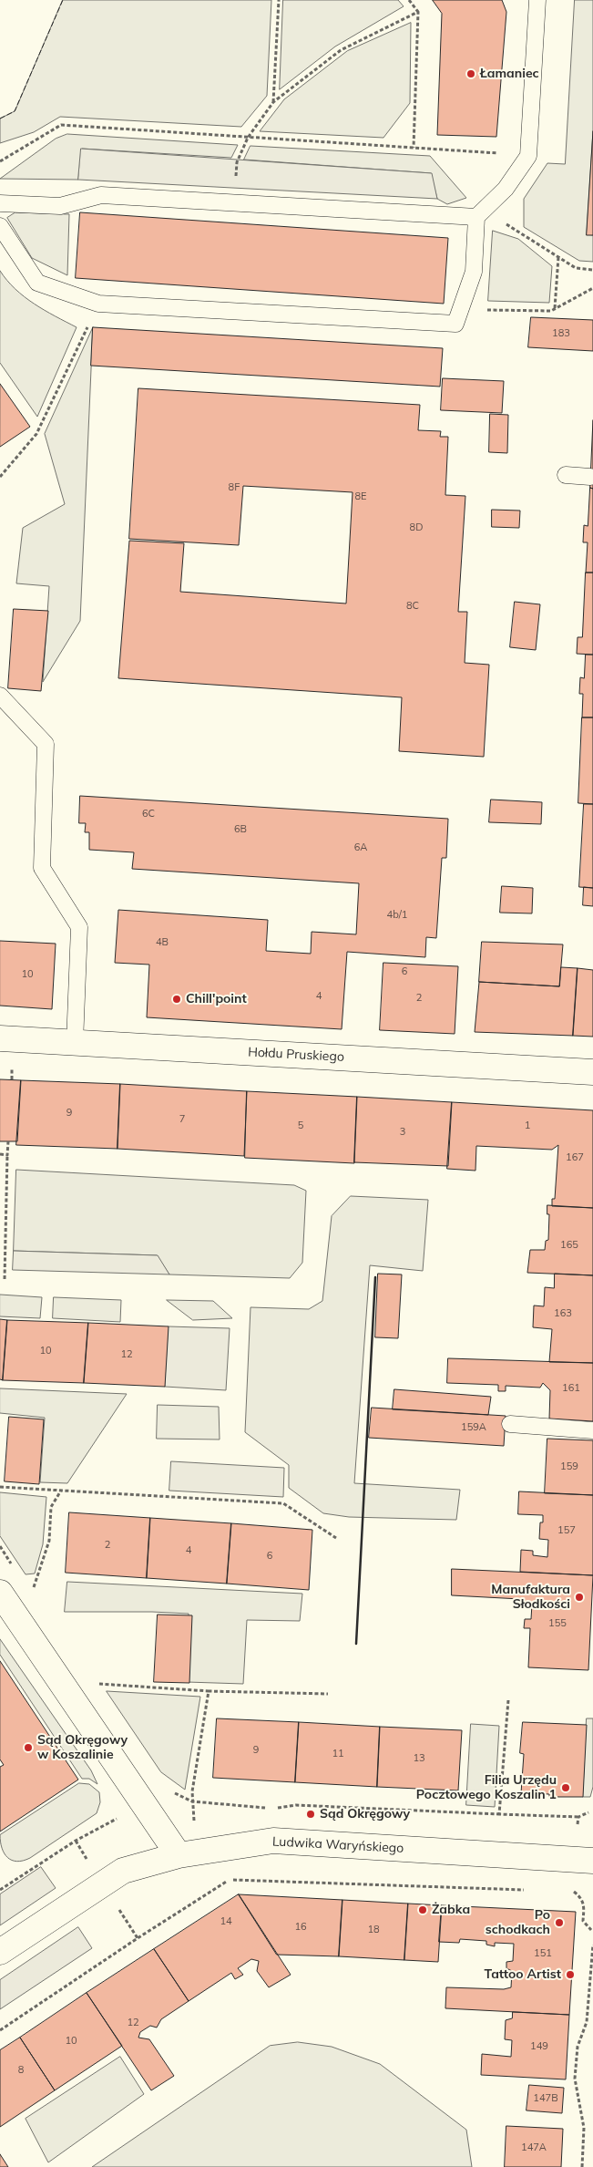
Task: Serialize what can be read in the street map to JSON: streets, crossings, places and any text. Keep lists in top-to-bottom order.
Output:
{
  "streets": {
    "street": ["Hołdu Pruskiego", "Ludwika Waryńskiego"]
  },
  "places": [
    "Łamaniec",
    "Chill'point",
    "Manufaktura Słodkości",
    "Sąd Okręgowy w Koszalinie",
    "Filia Urzędu Pocztowego Koszalin 1",
    "Sąd Okręgowy",
    "Żabka",
    "Po schodkach",
    "Tattoo Artist"
  ],
  "house_numbers": [
    "183",
    "8F",
    "8E",
    "8D",
    "8C",
    "6C",
    "6B",
    "6A",
    "4b/1",
    "4B",
    "6",
    "10",
    "4",
    "2",
    "9",
    "7",
    "5",
    "1",
    "3",
    "167",
    "165",
    "163",
    "10",
    "12",
    "161",
    "159A",
    "159",
    "157",
    "2",
    "4",
    "6",
    "155",
    "9",
    "11",
    "13",
    "14",
    "16",
    "18",
    "151",
    "12",
    "10",
    "149",
    "8",
    "147B",
    "147A"
  ]
}
